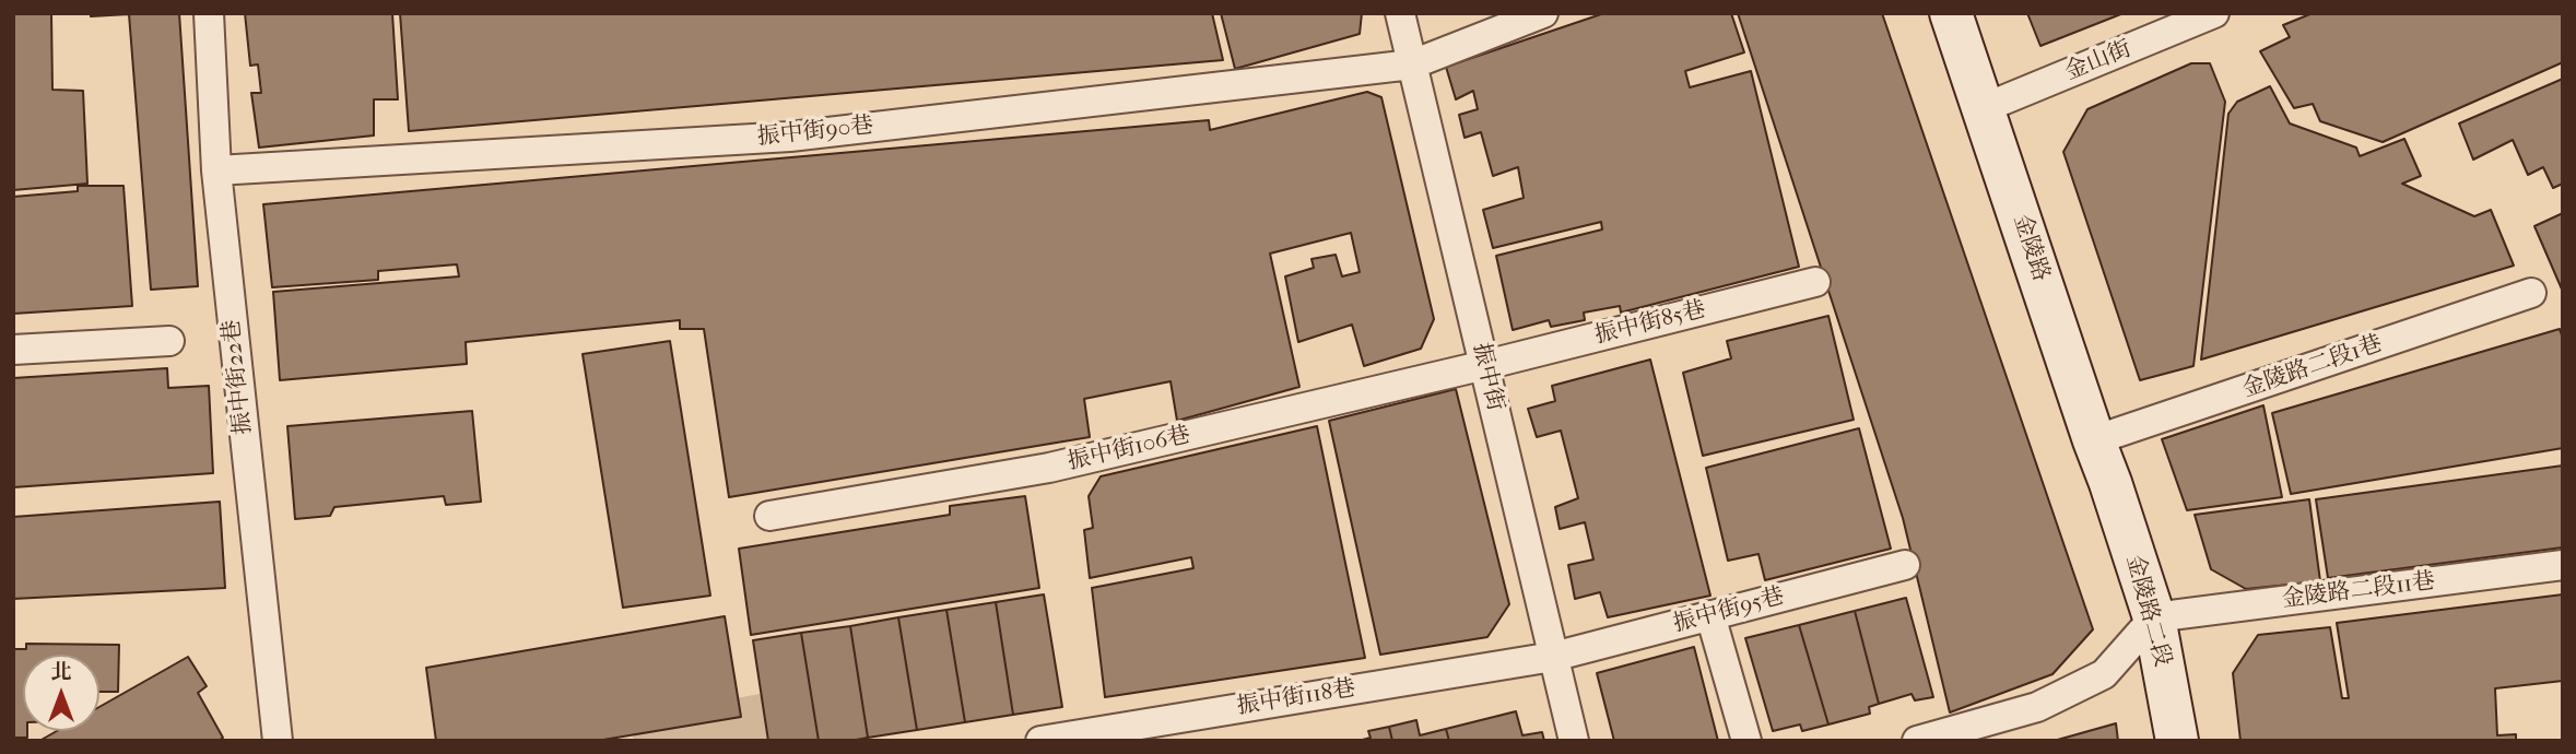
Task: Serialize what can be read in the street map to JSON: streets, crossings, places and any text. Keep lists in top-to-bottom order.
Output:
{
  "streets": {
    "main road": ["金陵路", "金陵路二段"],
    "lane": [
      "金山街",
      "振中街90巷",
      "振中街85巷",
      "金陵路二段1巷",
      "振中街22巷",
      "振中街",
      "振中街106巷",
      "金陵路二段11巷",
      "振中街95巷",
      "振中街118巷"
    ]
  },
  "crossings": [
    ["金山街", "金陵路"],
    ["振中街90巷", "振中街22巷"],
    ["振中街90巷", "振中街"],
    ["金陵路", "金陵路二段1巷"],
    ["金陵路", "金陵路二段"],
    ["振中街85巷", "振中街"],
    ["振中街85巷", "振中街106巷"],
    ["振中街", "振中街106巷"],
    ["振中街", "振中街95巷"],
    ["振中街", "振中街118巷"],
    ["金陵路二段11巷", "金陵路二段"],
    ["振中街95巷", "振中街118巷"]
  ],
  "north": "top"
}
